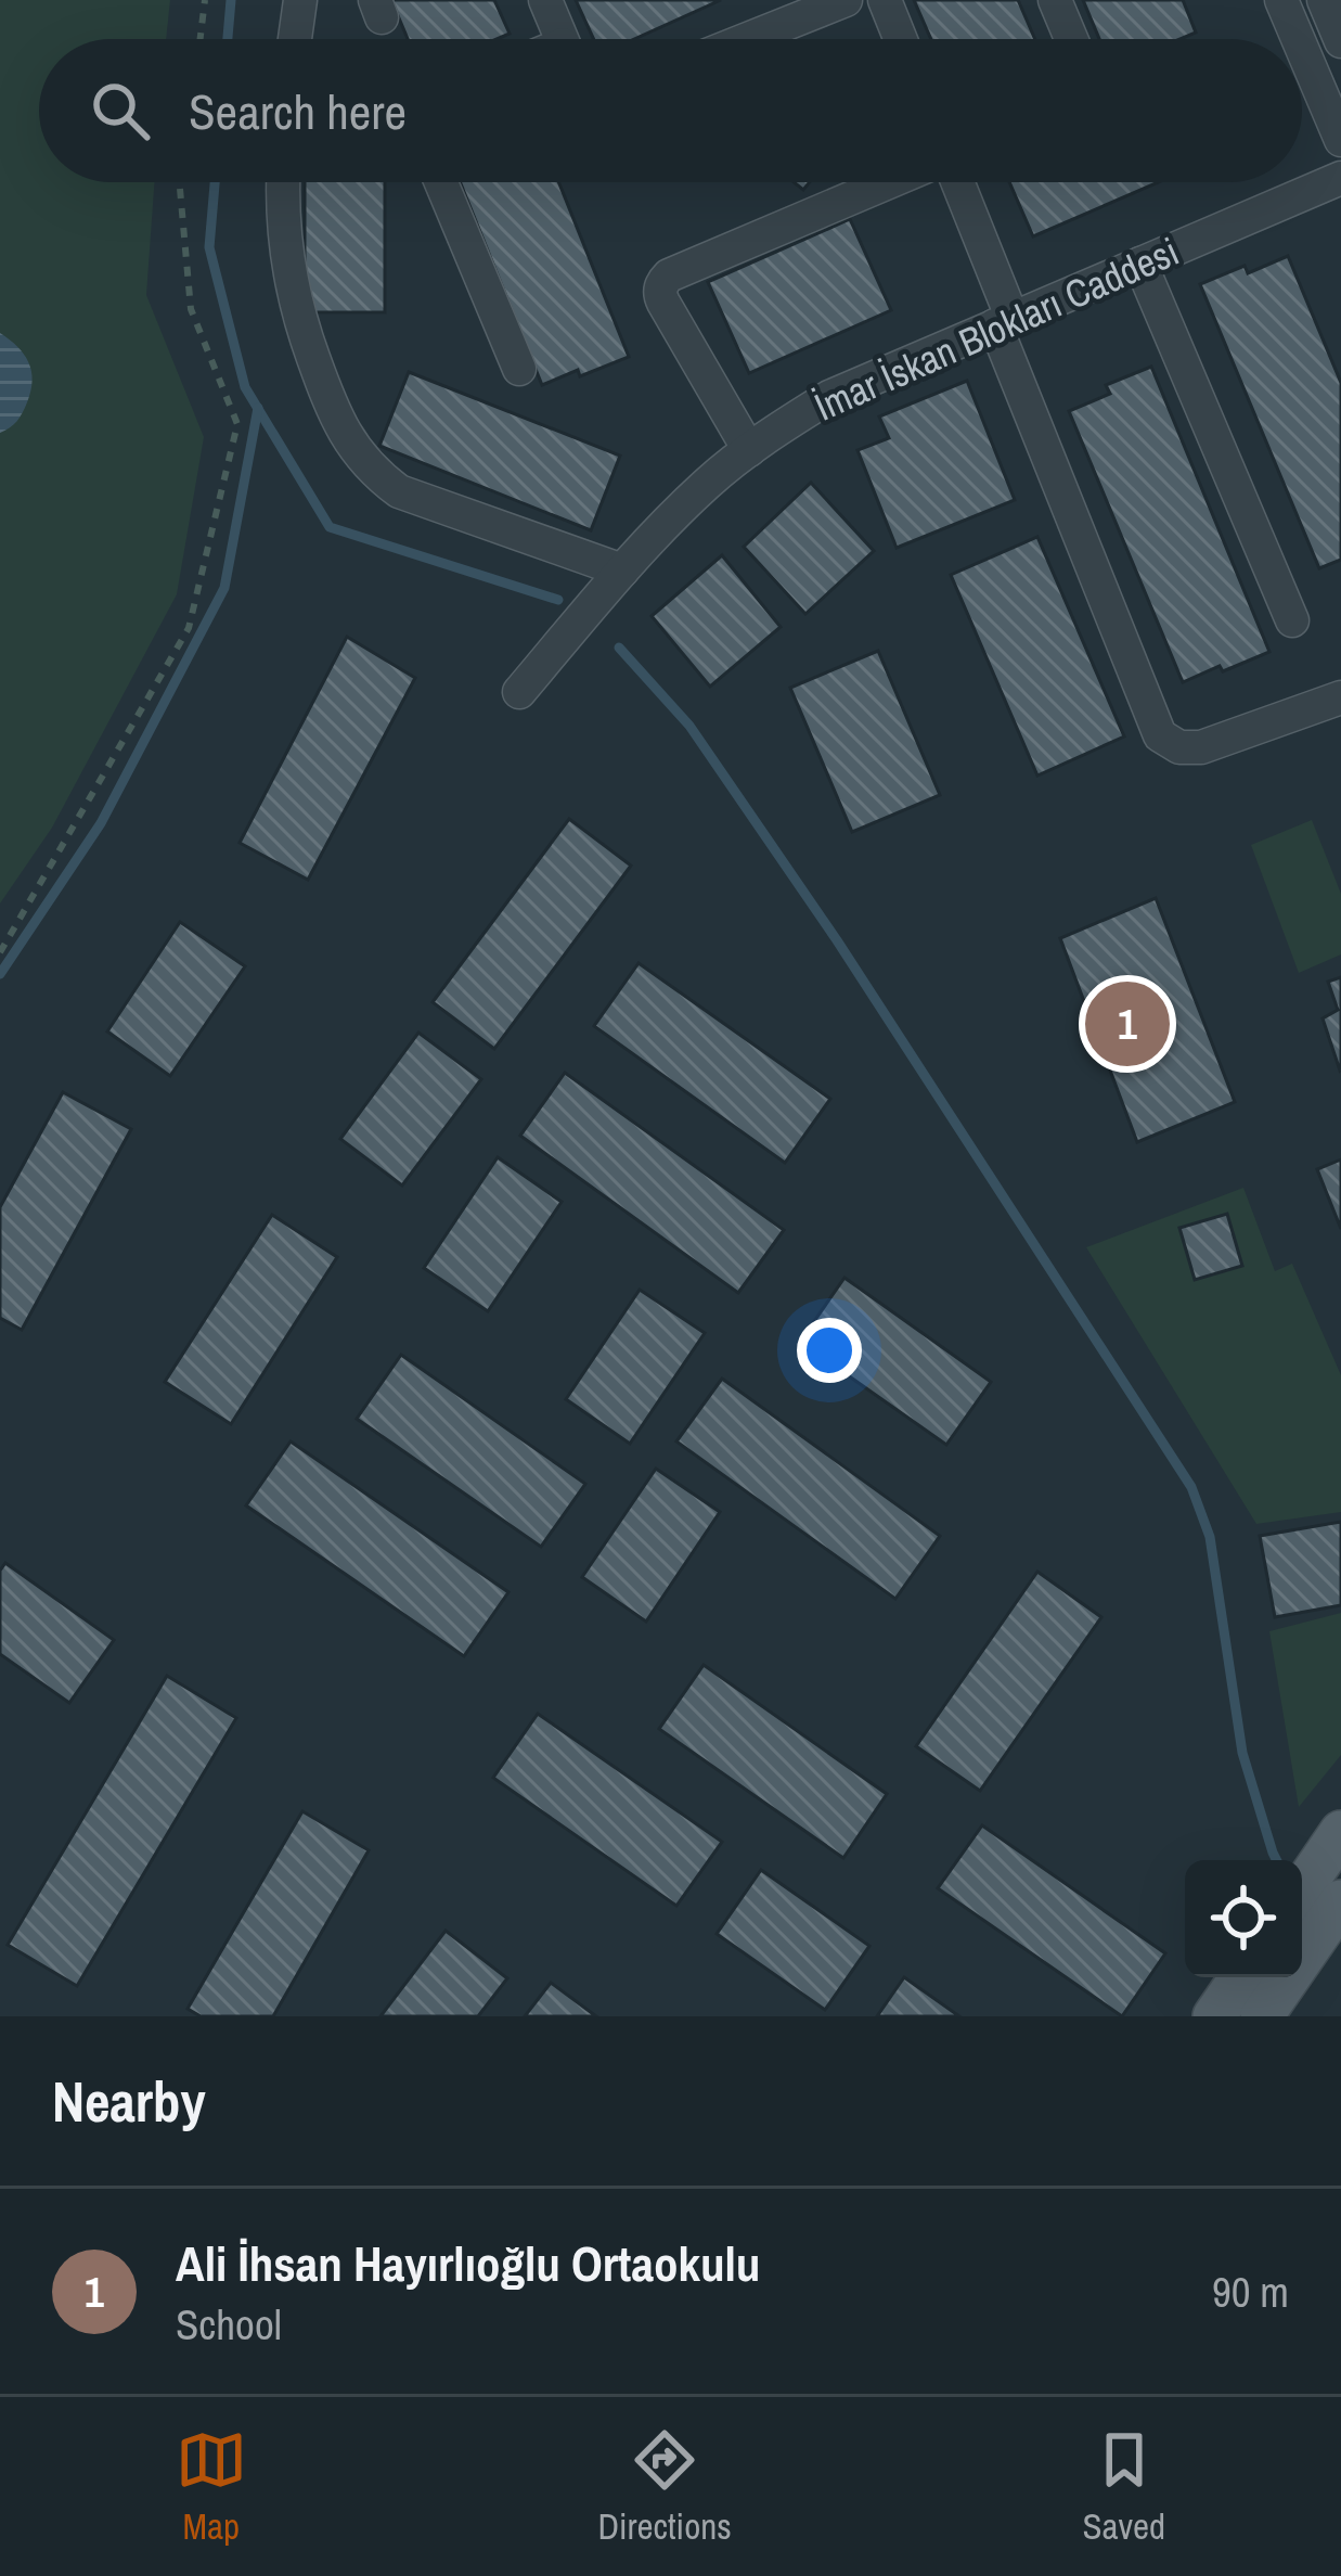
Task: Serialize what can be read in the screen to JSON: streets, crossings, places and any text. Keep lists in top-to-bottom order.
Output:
{
  "streets": {
    "street": ["İmar İskan Blokları Caddesi"]
  },
  "page": {
    "search": "Search here",
    "pins": "1",
    "heading": "Nearby",
    "list": [
      {
        "mark": "1",
        "name": "Ali İhsan Hayırlıoğlu Ortaokulu",
        "note": "School",
        "value": "90 m"
      }
    ],
    "nav": ["Map", "Directions", "Saved"]
  }
}
